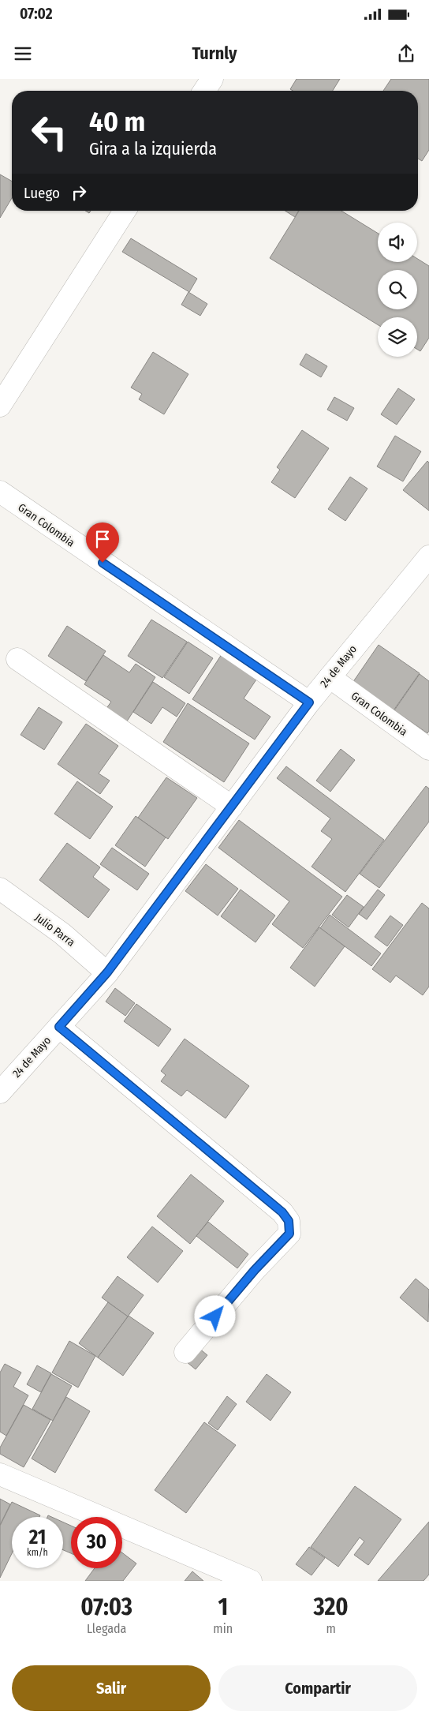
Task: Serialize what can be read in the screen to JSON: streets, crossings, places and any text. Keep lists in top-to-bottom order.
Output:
{
  "streets": {
    "street": ["Gran Colombia", "24 de Mayo", "Julio Parra"]
  },
  "crossings": [
    ["Gran Colombia", "24 de Mayo"],
    ["24 de Mayo", "Julio Parra"]
  ],
  "page": {
    "status": "07:02",
    "header": "Turnly",
    "turn": ["40 m", "Gira a la izquierda"],
    "then": "Luego",
    "speed": "21 km/h",
    "limit": "30",
    "eta": [
      "07:03",
      "Llegada",
      "1",
      "min",
      "320",
      "m"
    ],
    "buttons": ["Salir", "Compartir"]
  }
}
